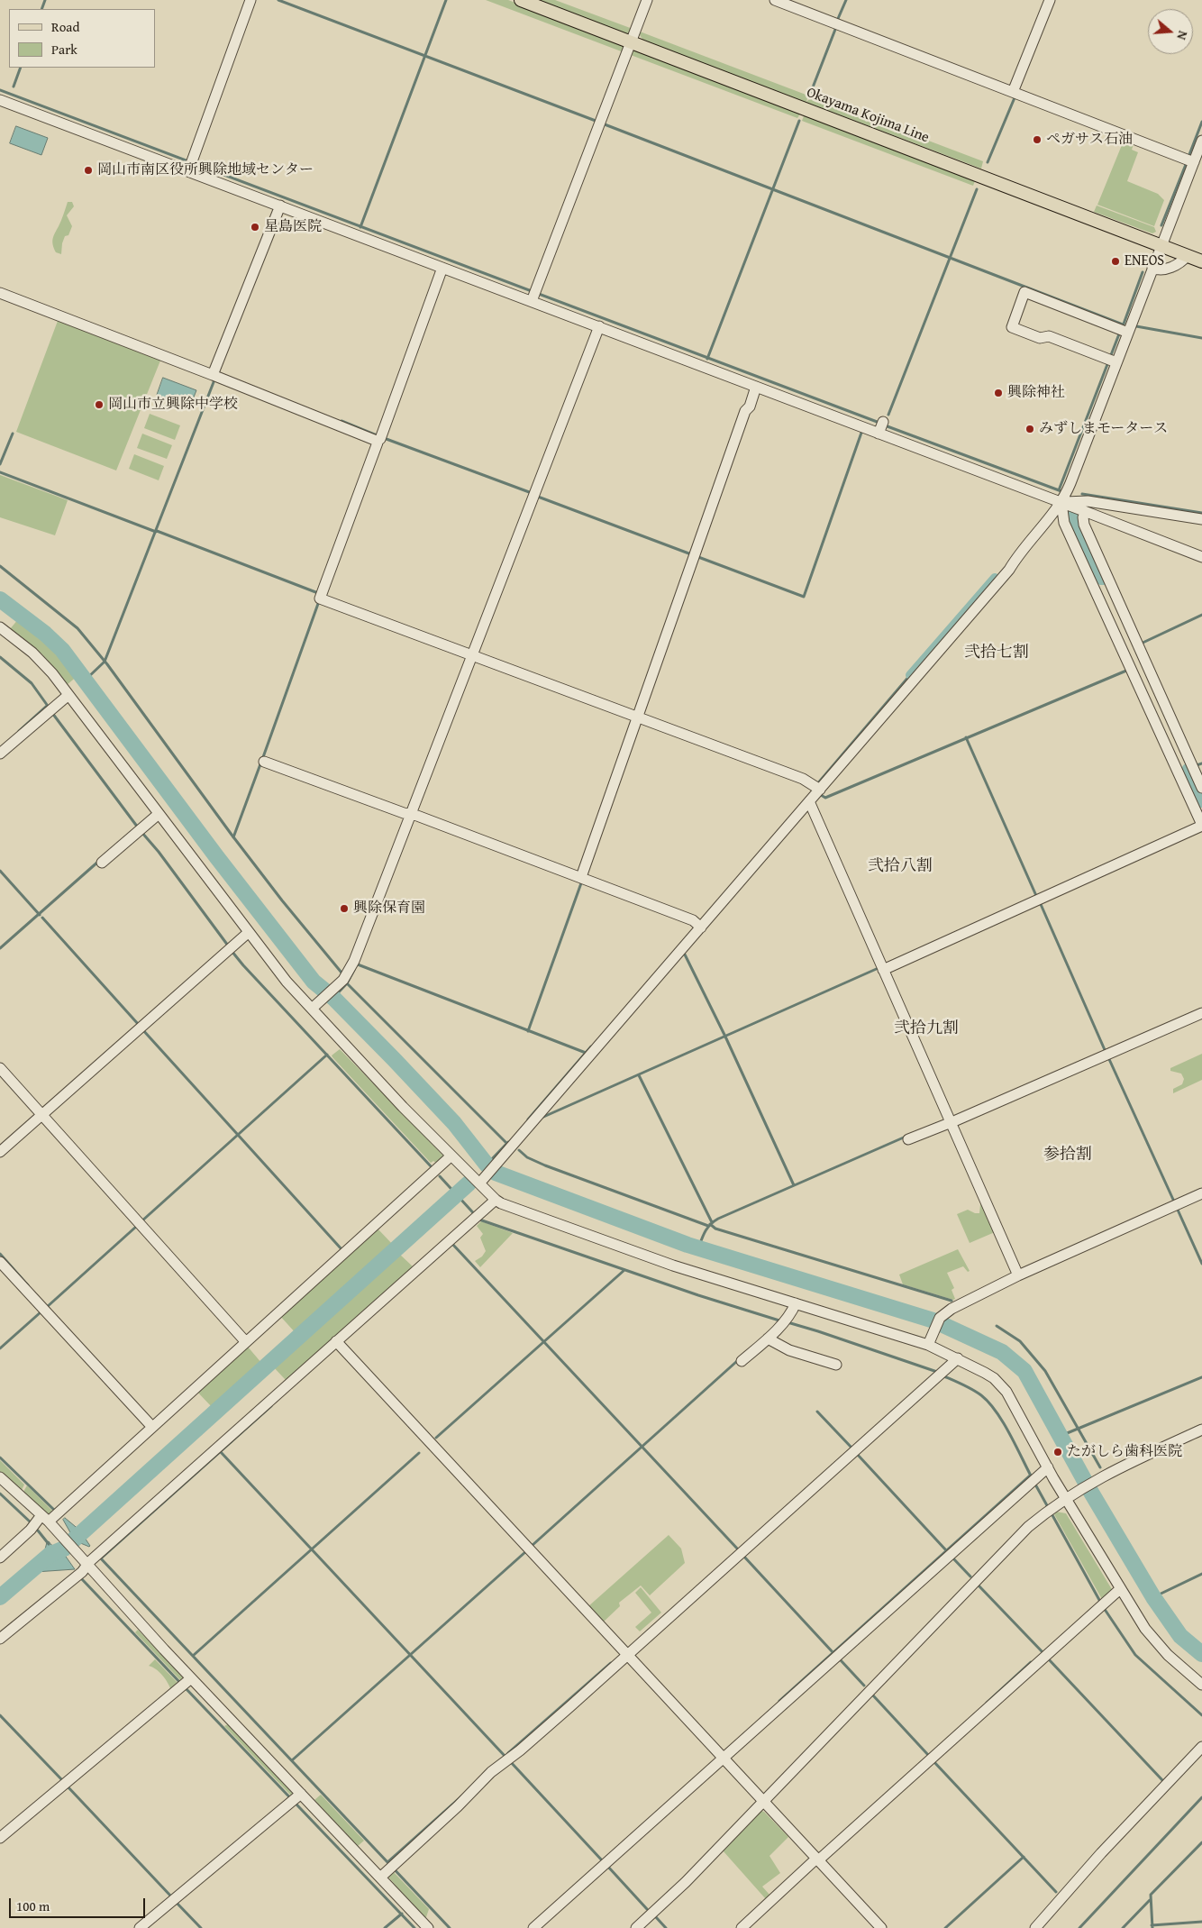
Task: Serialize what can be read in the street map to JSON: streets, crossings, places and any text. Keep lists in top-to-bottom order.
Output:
{
  "streets": {
    "main road": ["Okayama Kojima Line"]
  },
  "districts": [
    "弐拾七割",
    "弐拾八割",
    "弐拾九割",
    "参拾割"
  ],
  "places": [
    "ペガサス石油",
    "岡山市南区役所興除地域センター",
    "星島医院",
    "ENEOS",
    "興除神社",
    "岡山市立興除中学校",
    "みずしまモータース",
    "興除保育園",
    "たがしら歯科医院"
  ],
  "legend": ["Road", "Park"],
  "scale_bar": "100 m",
  "north": "right"
}
